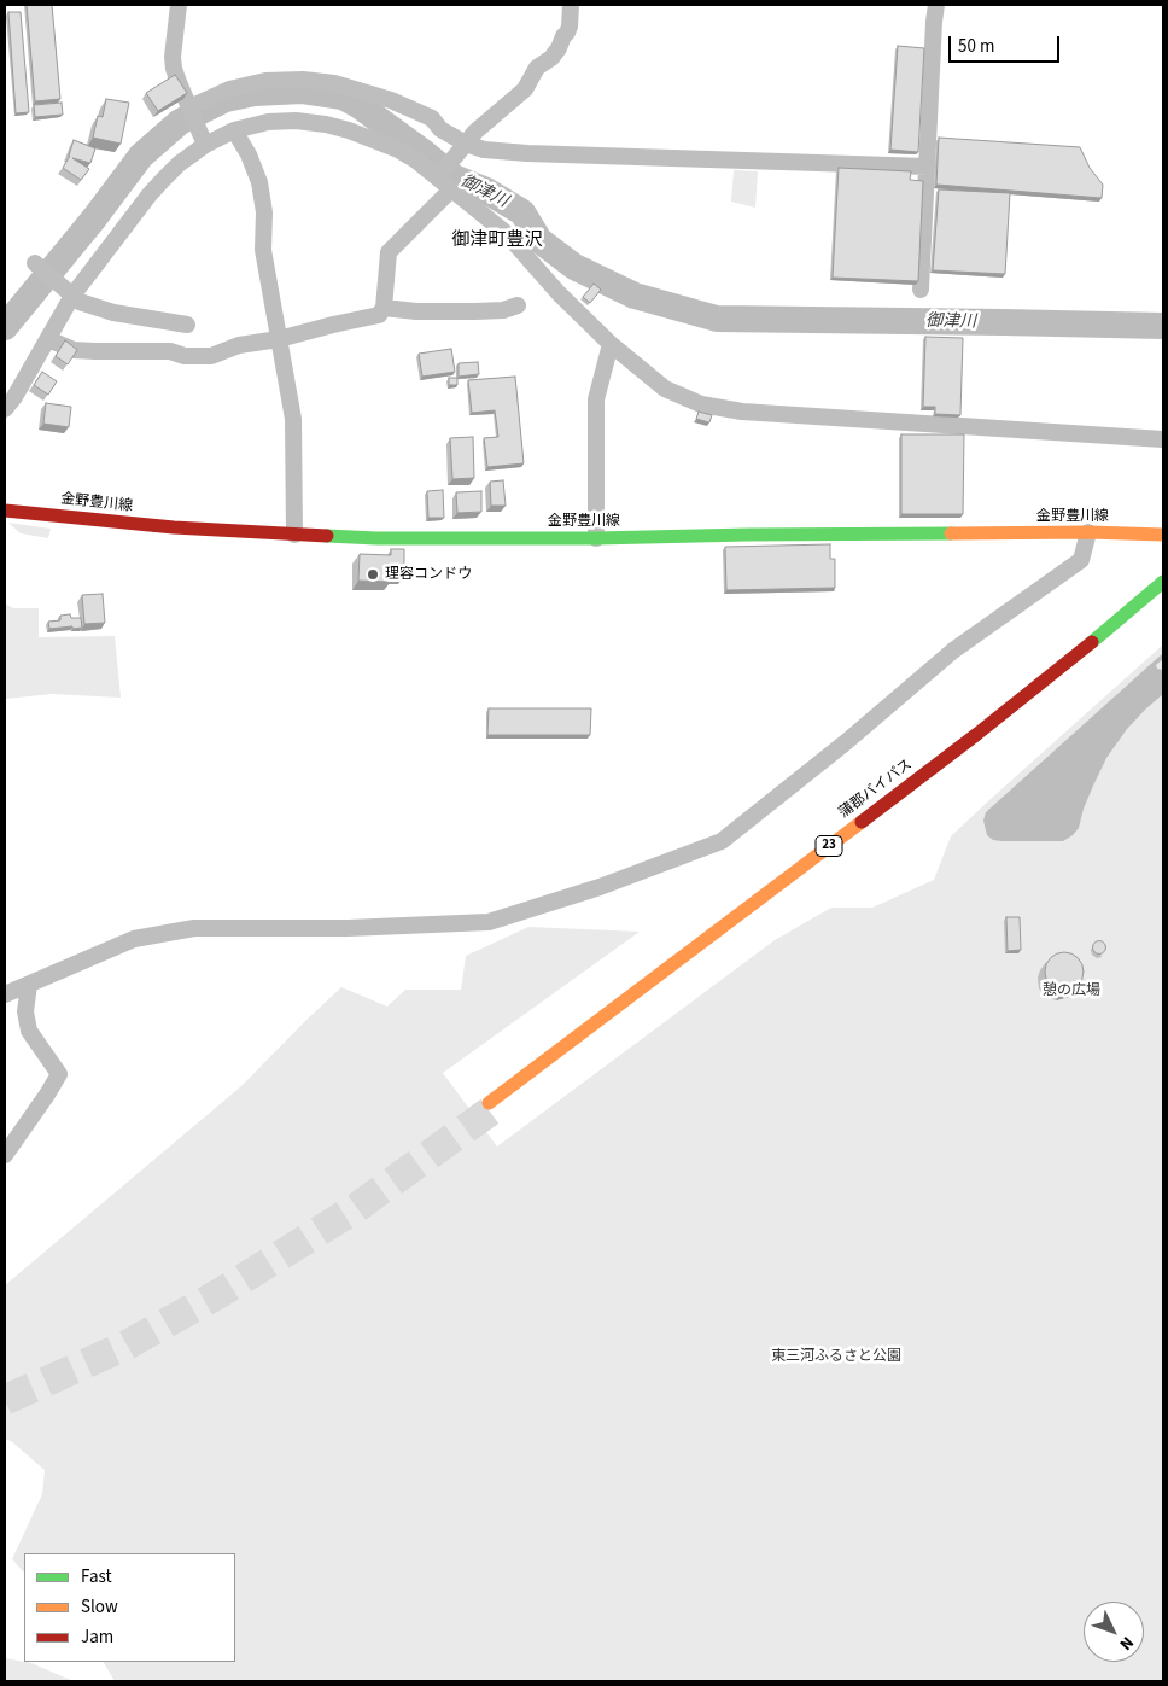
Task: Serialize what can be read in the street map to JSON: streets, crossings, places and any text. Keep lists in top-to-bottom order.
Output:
{
  "streets": {
    "main road": ["金野豊川線", "蒲郡バイパス", "23"]
  },
  "districts": ["御津町豊沢"],
  "water": ["御津川"],
  "parks": ["憩の広場", "東三河ふるさと公園"],
  "places": ["理容コンドウ"],
  "legend": ["Fast", "Slow", "Jam"],
  "scale_bar": "50 m",
  "north": "bottom right"
}
